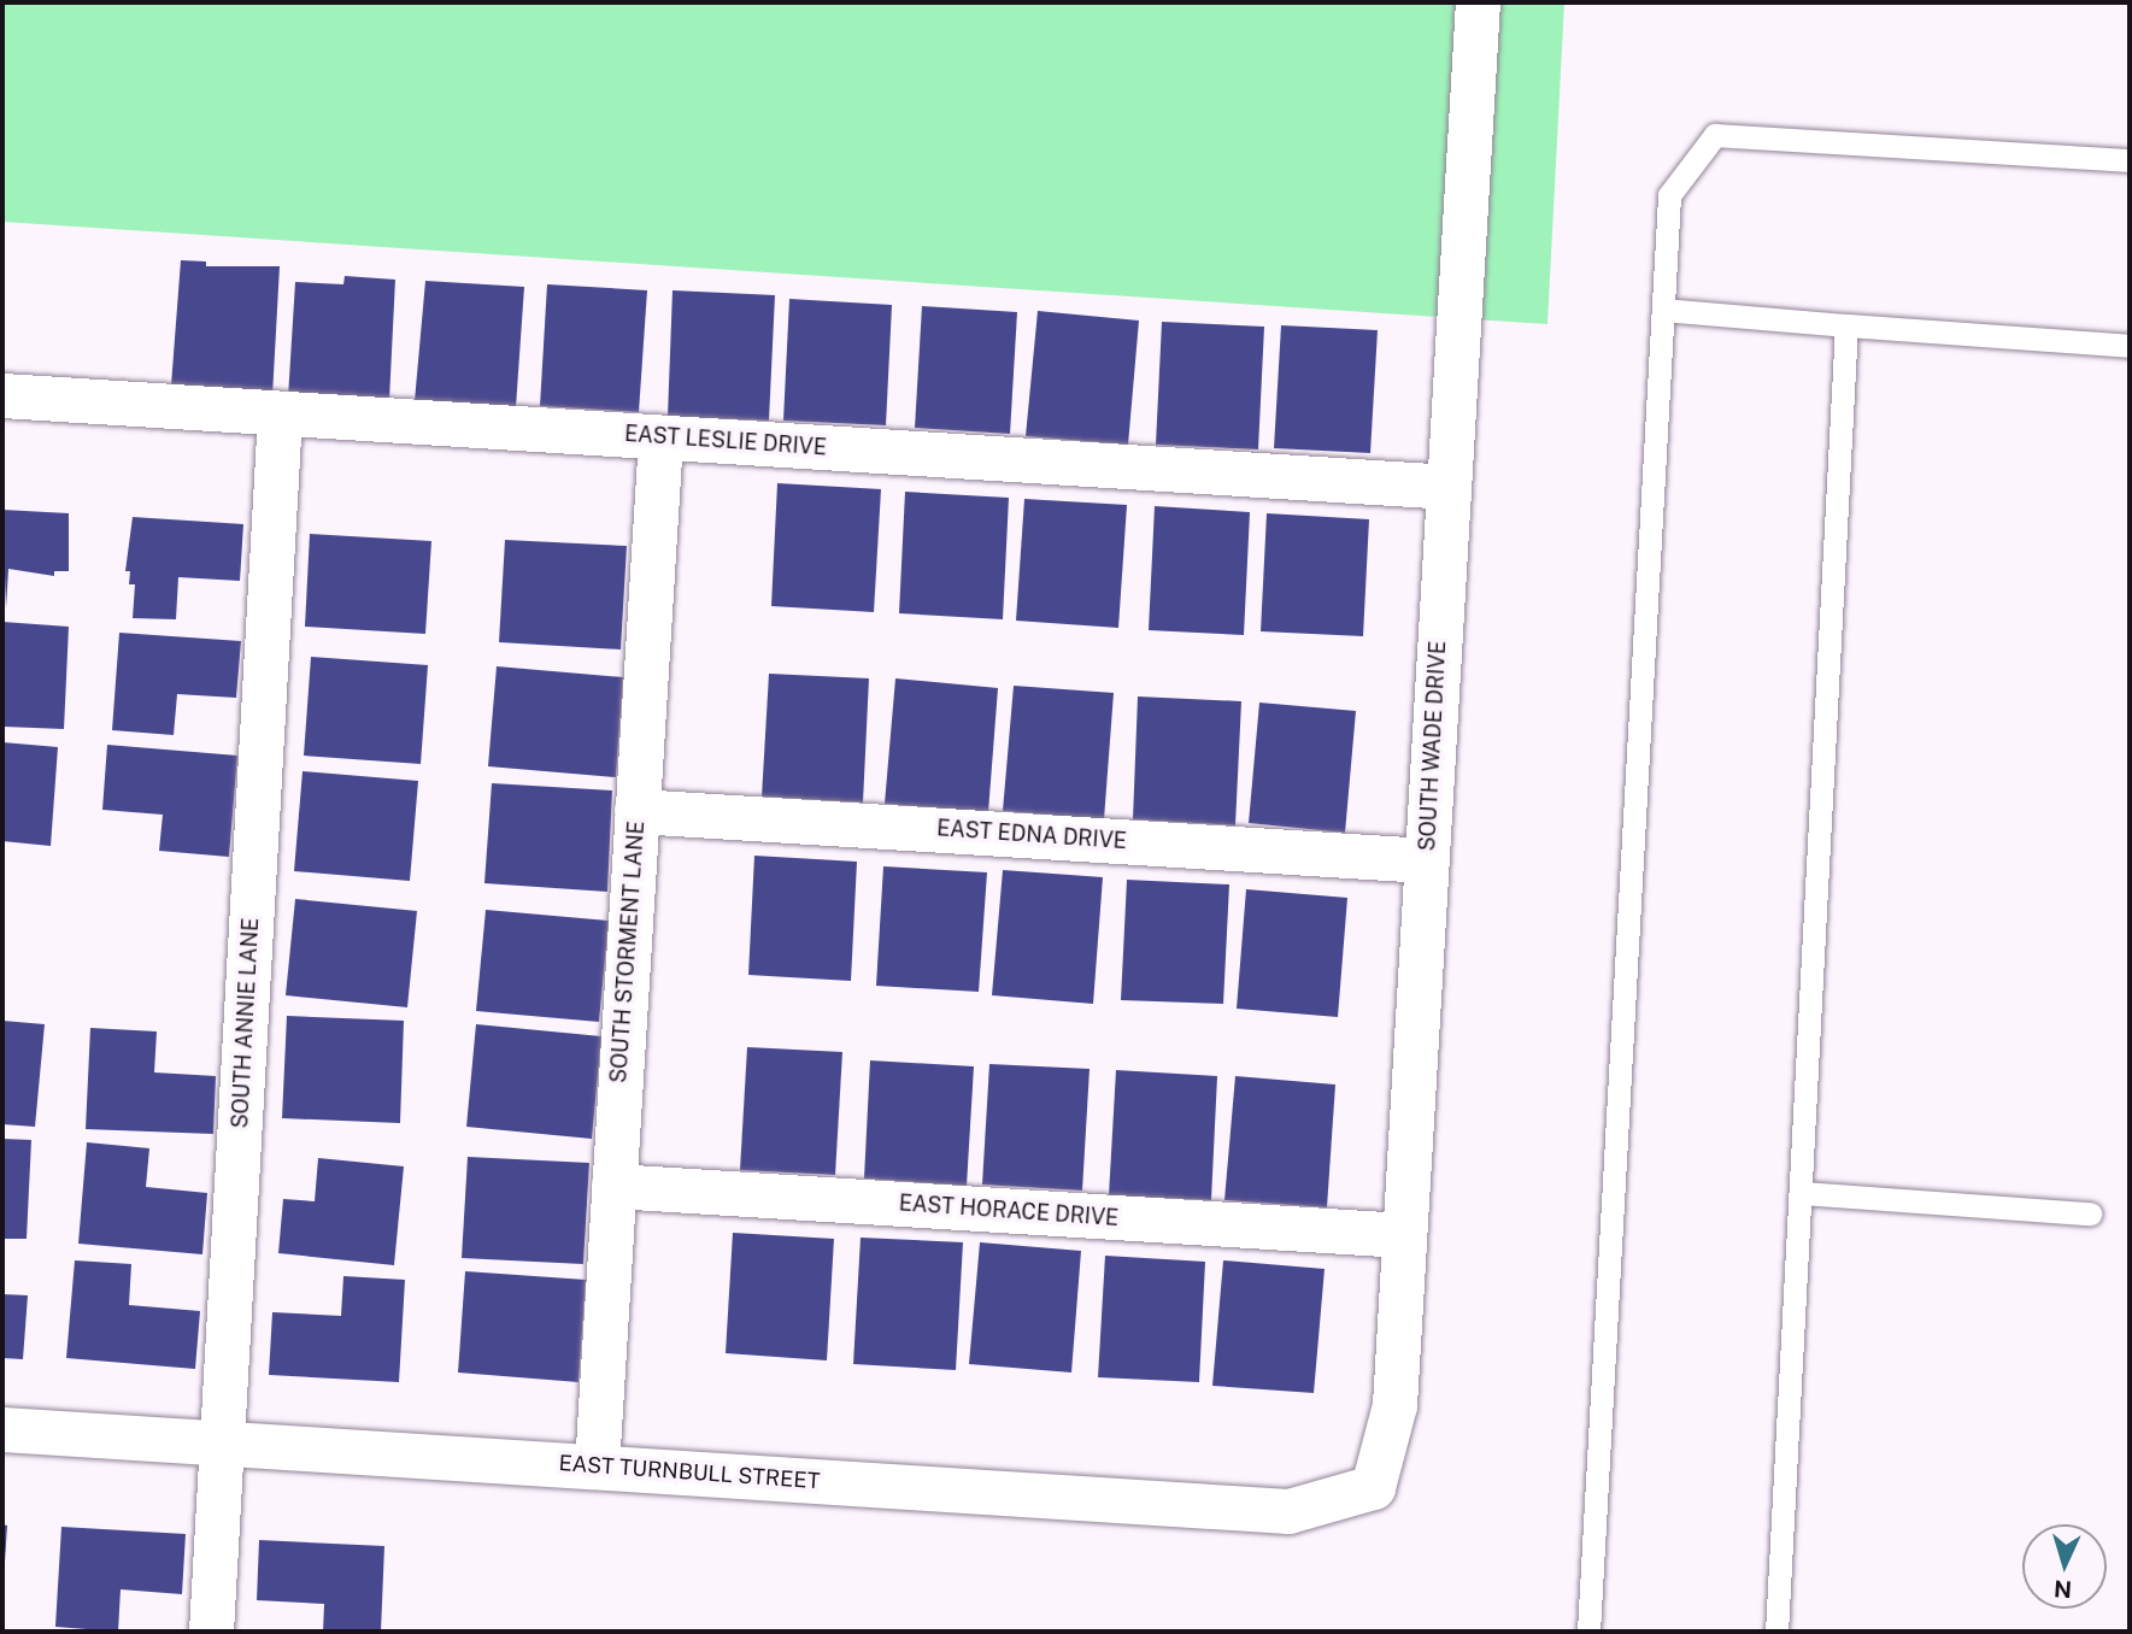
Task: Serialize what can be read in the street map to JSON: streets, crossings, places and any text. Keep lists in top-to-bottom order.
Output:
{
  "streets": {
    "street": [
      "EAST LESLIE DRIVE",
      "SOUTH WADE DRIVE",
      "EAST EDNA DRIVE",
      "SOUTH STORMENT LANE",
      "SOUTH ANNIE LANE",
      "EAST HORACE DRIVE",
      "EAST TURNBULL STREET"
    ]
  },
  "crossings": [
    ["EAST LESLIE DRIVE", "SOUTH WADE DRIVE"],
    ["EAST LESLIE DRIVE", "SOUTH STORMENT LANE"],
    ["EAST LESLIE DRIVE", "SOUTH ANNIE LANE"],
    ["SOUTH WADE DRIVE", "EAST EDNA DRIVE"],
    ["SOUTH WADE DRIVE", "EAST HORACE DRIVE"],
    ["SOUTH WADE DRIVE", "EAST TURNBULL STREET"],
    ["EAST EDNA DRIVE", "SOUTH STORMENT LANE"],
    ["SOUTH STORMENT LANE", "EAST HORACE DRIVE"],
    ["SOUTH STORMENT LANE", "EAST TURNBULL STREET"],
    ["SOUTH ANNIE LANE", "EAST TURNBULL STREET"]
  ],
  "north": "bottom"
}
